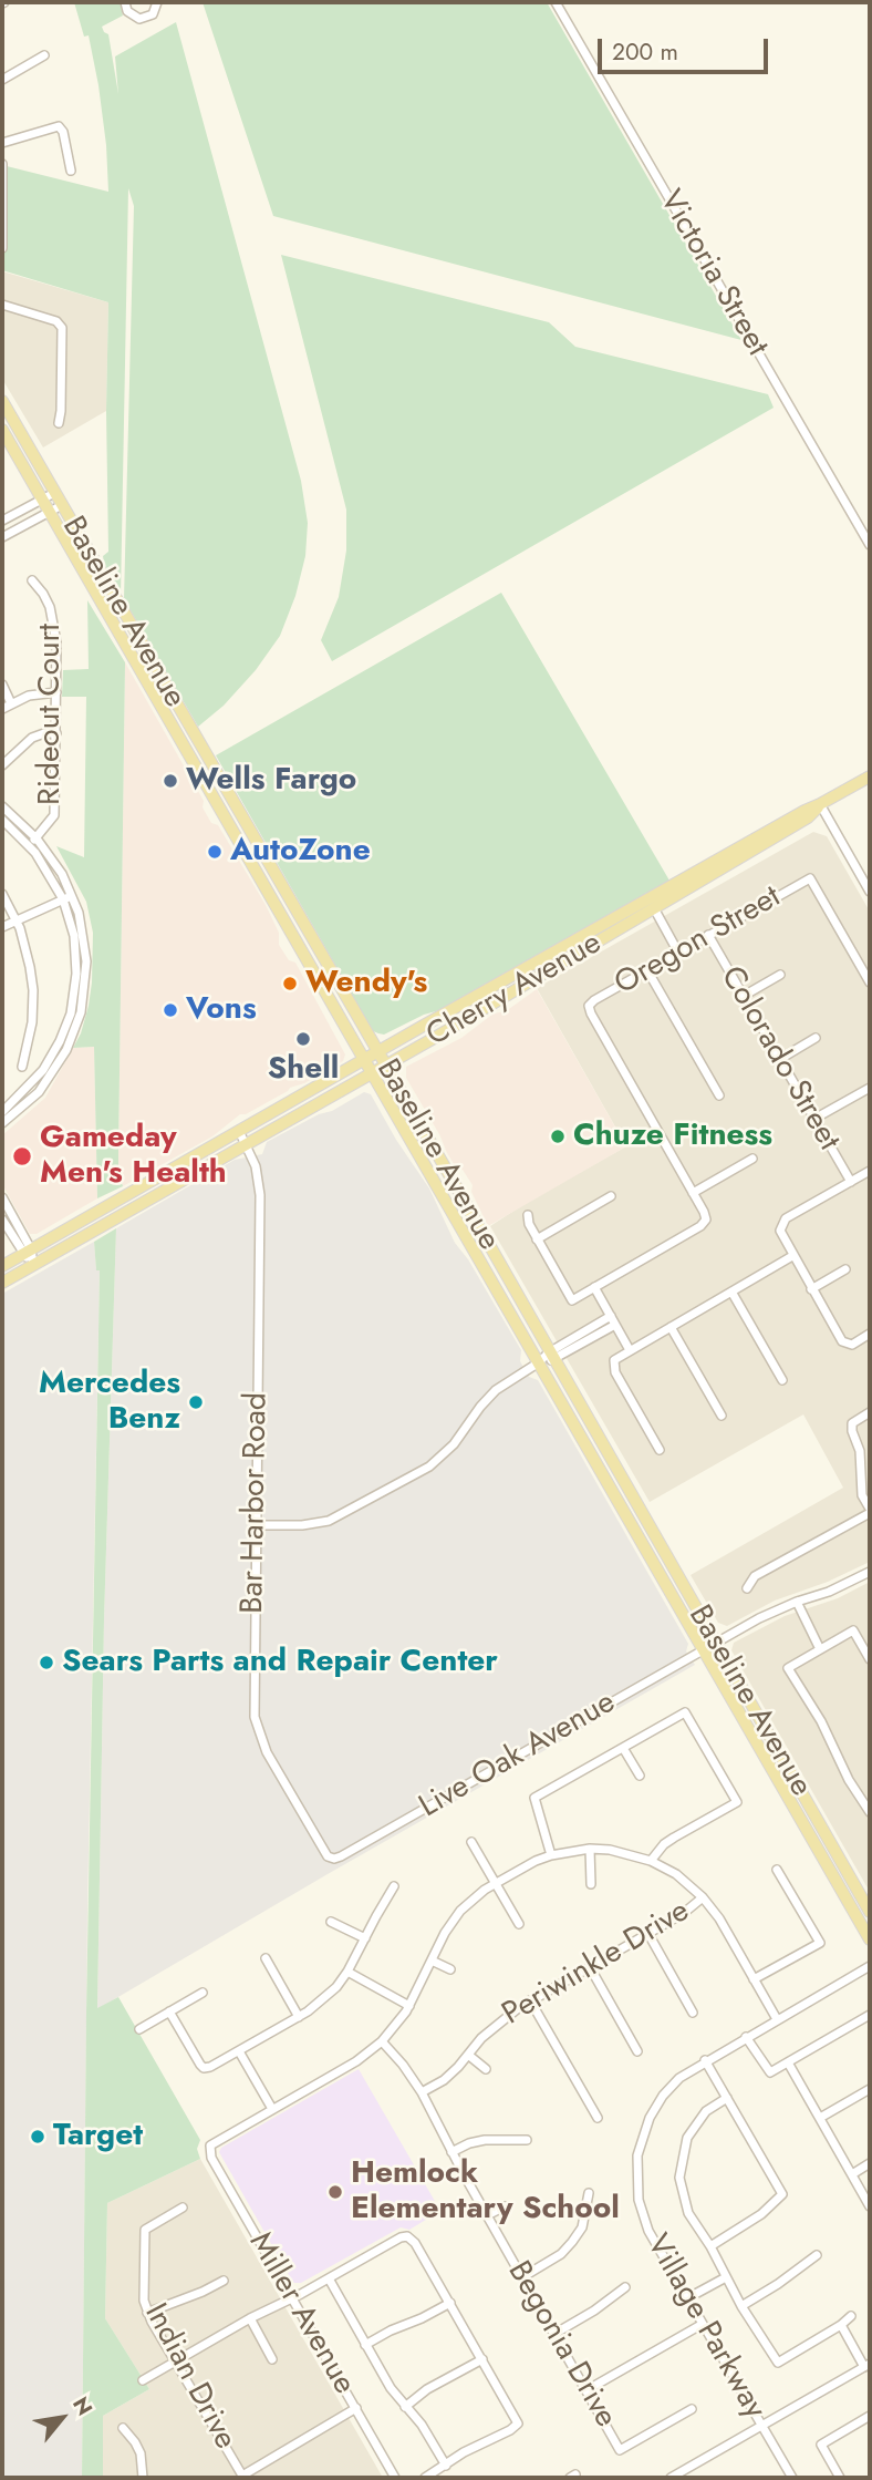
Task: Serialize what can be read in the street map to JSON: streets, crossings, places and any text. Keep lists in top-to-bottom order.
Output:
{
  "streets": {
    "main road": ["Baseline Avenue", "Cherry Avenue"],
    "street": [
      "Victoria Street",
      "Rideout Court",
      "Oregon Street",
      "Colorado Street",
      "Bar Harbor Road",
      "Live Oak Avenue",
      "Periwinkle Drive",
      "Miller Avenue",
      "Village Parkway",
      "Begonia Drive",
      "Indian Drive"
    ]
  },
  "crossings": [
    ["Baseline Avenue", "Cherry Avenue"],
    ["Baseline Avenue", "Live Oak Avenue"],
    ["Oregon Street", "Colorado Street"],
    ["Cherry Avenue", "Bar Harbor Road"],
    ["Bar Harbor Road", "Live Oak Avenue"],
    ["Periwinkle Drive", "Begonia Drive"],
    ["Miller Avenue", "Indian Drive"]
  ],
  "places": [
    "Wells Fargo",
    "AutoZone",
    "Wendy's",
    "Vons",
    "Shell",
    "Chuze Fitness",
    "Gameday Men's Health",
    "Mercedes Benz",
    "Sears Parts and Repair Center",
    "Target",
    "Hemlock Elementary School"
  ],
  "scale_bar": "200 m",
  "north": "top right"
}
